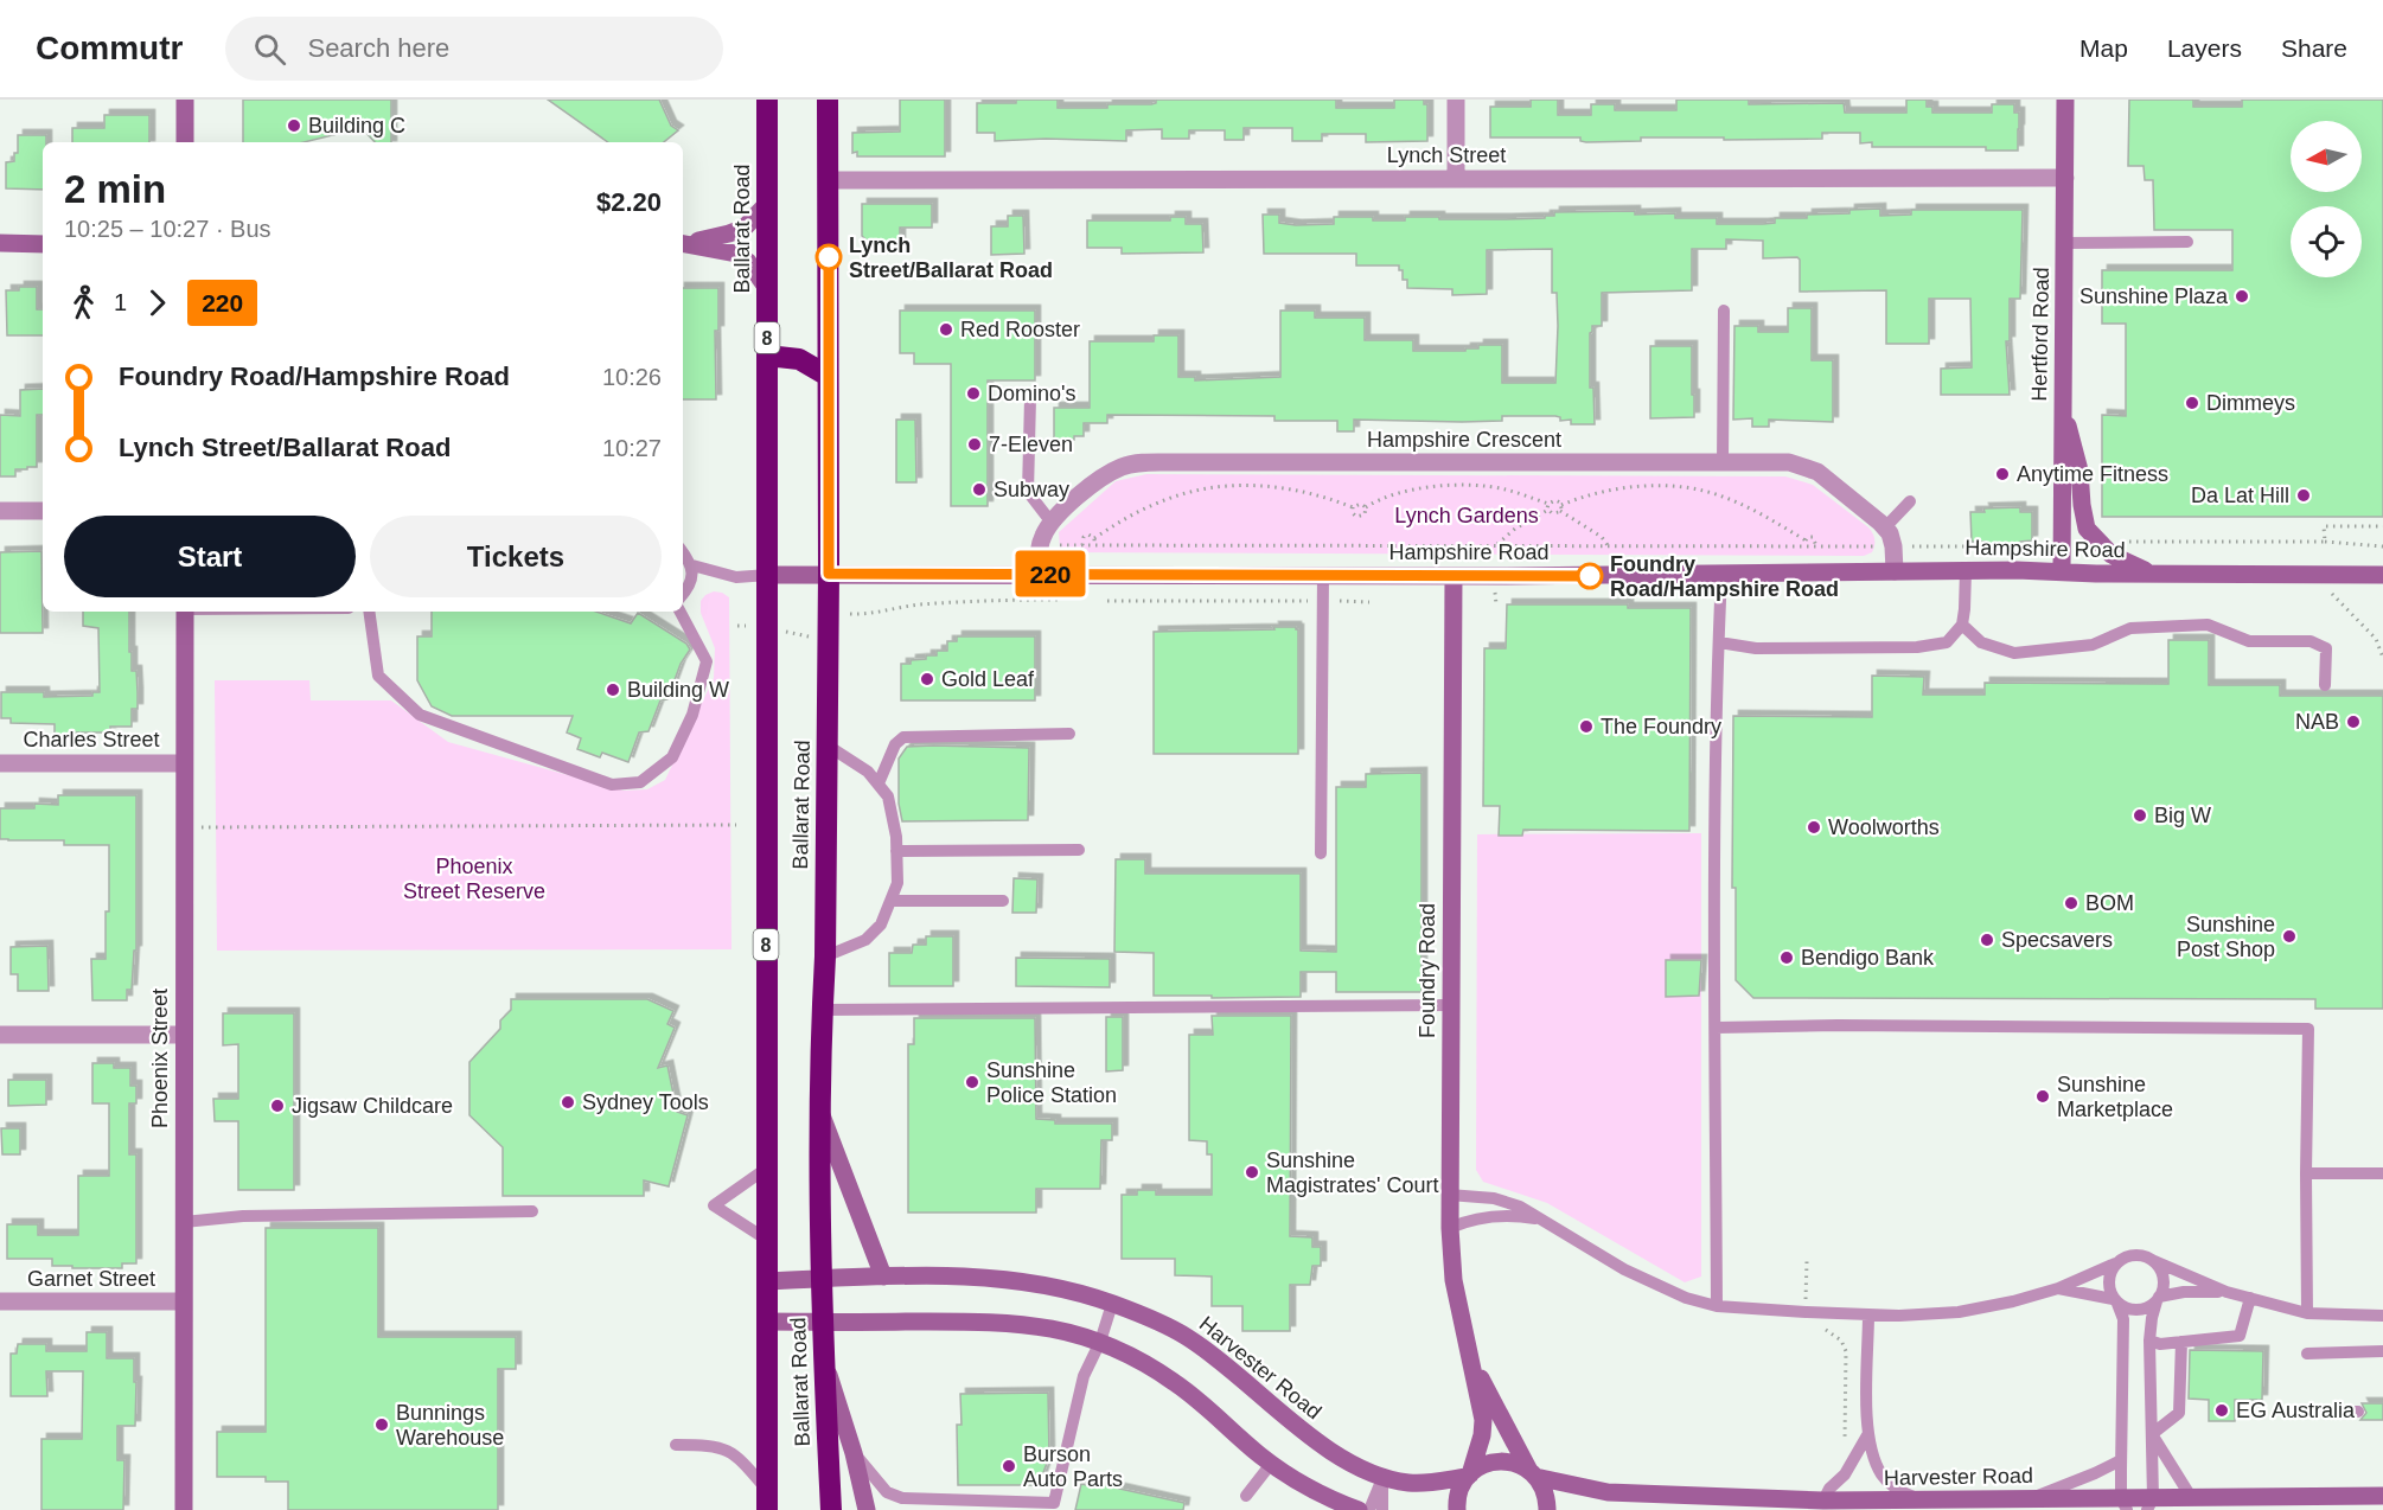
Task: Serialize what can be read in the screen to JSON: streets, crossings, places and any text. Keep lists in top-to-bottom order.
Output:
{
  "streets": {
    "highway": ["Ballarat Road", "8"],
    "street": [
      "Lynch Street",
      "Hertford Road",
      "Hampshire Crescent",
      "Hampshire Road",
      "Charles Street",
      "Foundry Road",
      "Phoenix Street",
      "Garnet Street",
      "Harvester Road"
    ]
  },
  "crossings": [
    ["Lynch Street", "Ballarat Road"],
    ["Lynch Street", "Hertford Road"],
    ["Ballarat Road", "Hampshire Road"],
    ["Ballarat Road", "Harvester Road"],
    ["Hertford Road", "Hampshire Road"],
    ["Hampshire Crescent", "Hampshire Road"],
    ["Hampshire Road", "Foundry Road"],
    ["Charles Street", "Phoenix Street"],
    ["Foundry Road", "Harvester Road"],
    ["Phoenix Street", "Garnet Street"]
  ],
  "parks": ["Lynch Gardens", "Phoenix Street Reserve"],
  "places": [
    "Building C",
    "Lynch Street/Ballarat Road",
    "Sunshine Plaza",
    "Red Rooster",
    "Domino's",
    "Dimmeys",
    "7-Eleven",
    "Anytime Fitness",
    "Subway",
    "Da Lat Hill",
    "Foundry Road/Hampshire Road",
    "Gold Leaf",
    "Building W",
    "NAB",
    "The Foundry",
    "Big W",
    "Woolworths",
    "BOM",
    "Sunshine Post Shop",
    "Specsavers",
    "Bendigo Bank",
    "Sunshine Police Station",
    "Sunshine Marketplace",
    "Sydney Tools",
    "Jigsaw Childcare",
    "Sunshine Magistrates' Court",
    "EG Australia",
    "Bunnings Warehouse",
    "Burson Auto Parts"
  ],
  "lines": ["bus line 220"],
  "north": "left",
  "page": {
    "header": "Commutr",
    "search": "Search here",
    "nav": ["Map", "Layers", "Share"],
    "on_map": "220",
    "heading": ["2 min", "10:25 – 10:27 · Bus", "$2.20"],
    "legs": ["1", "220"],
    "list": [
      {
        "name": "Foundry Road/Hampshire Road",
        "value": "10:26"
      },
      {
        "name": "Lynch Street/Ballarat Road",
        "value": "10:27"
      }
    ],
    "buttons": ["Start", "Tickets"]
  }
}
